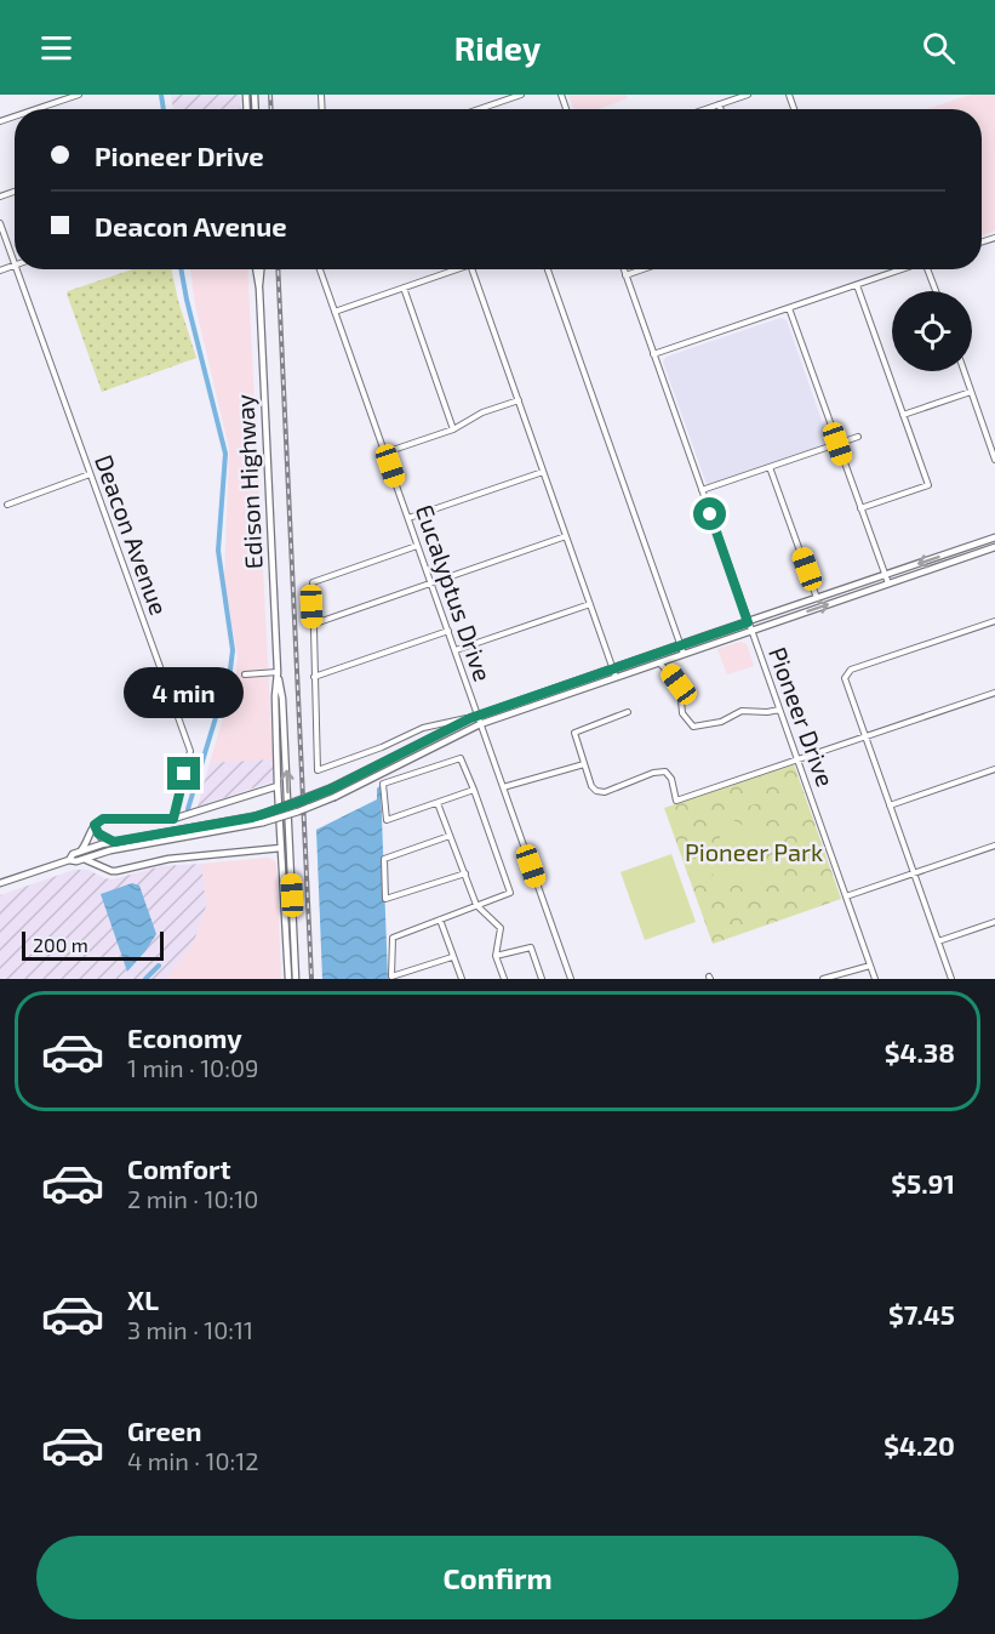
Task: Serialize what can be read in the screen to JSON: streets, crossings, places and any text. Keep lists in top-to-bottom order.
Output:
{
  "streets": {
    "main road": ["Edison Highway"],
    "street": ["Deacon Avenue", "Eucalyptus Drive", "Pioneer Drive"]
  },
  "parks": ["Pioneer Park"],
  "scale_bar": "200 m",
  "page": {
    "header": "Ridey",
    "banner": ["Pioneer Drive", "Deacon Avenue"],
    "bubble": "4 min",
    "scale": "200 m",
    "list": [
      {
        "name": "Economy",
        "note": "1 min · 10:09",
        "value": "$4.38"
      },
      {
        "name": "Comfort",
        "note": "2 min · 10:10",
        "value": "$5.91"
      },
      {
        "name": "XL",
        "note": "3 min · 10:11",
        "value": "$7.45"
      },
      {
        "name": "Green",
        "note": "4 min · 10:12",
        "value": "$4.20"
      }
    ],
    "buttons": "Confirm"
  }
}
